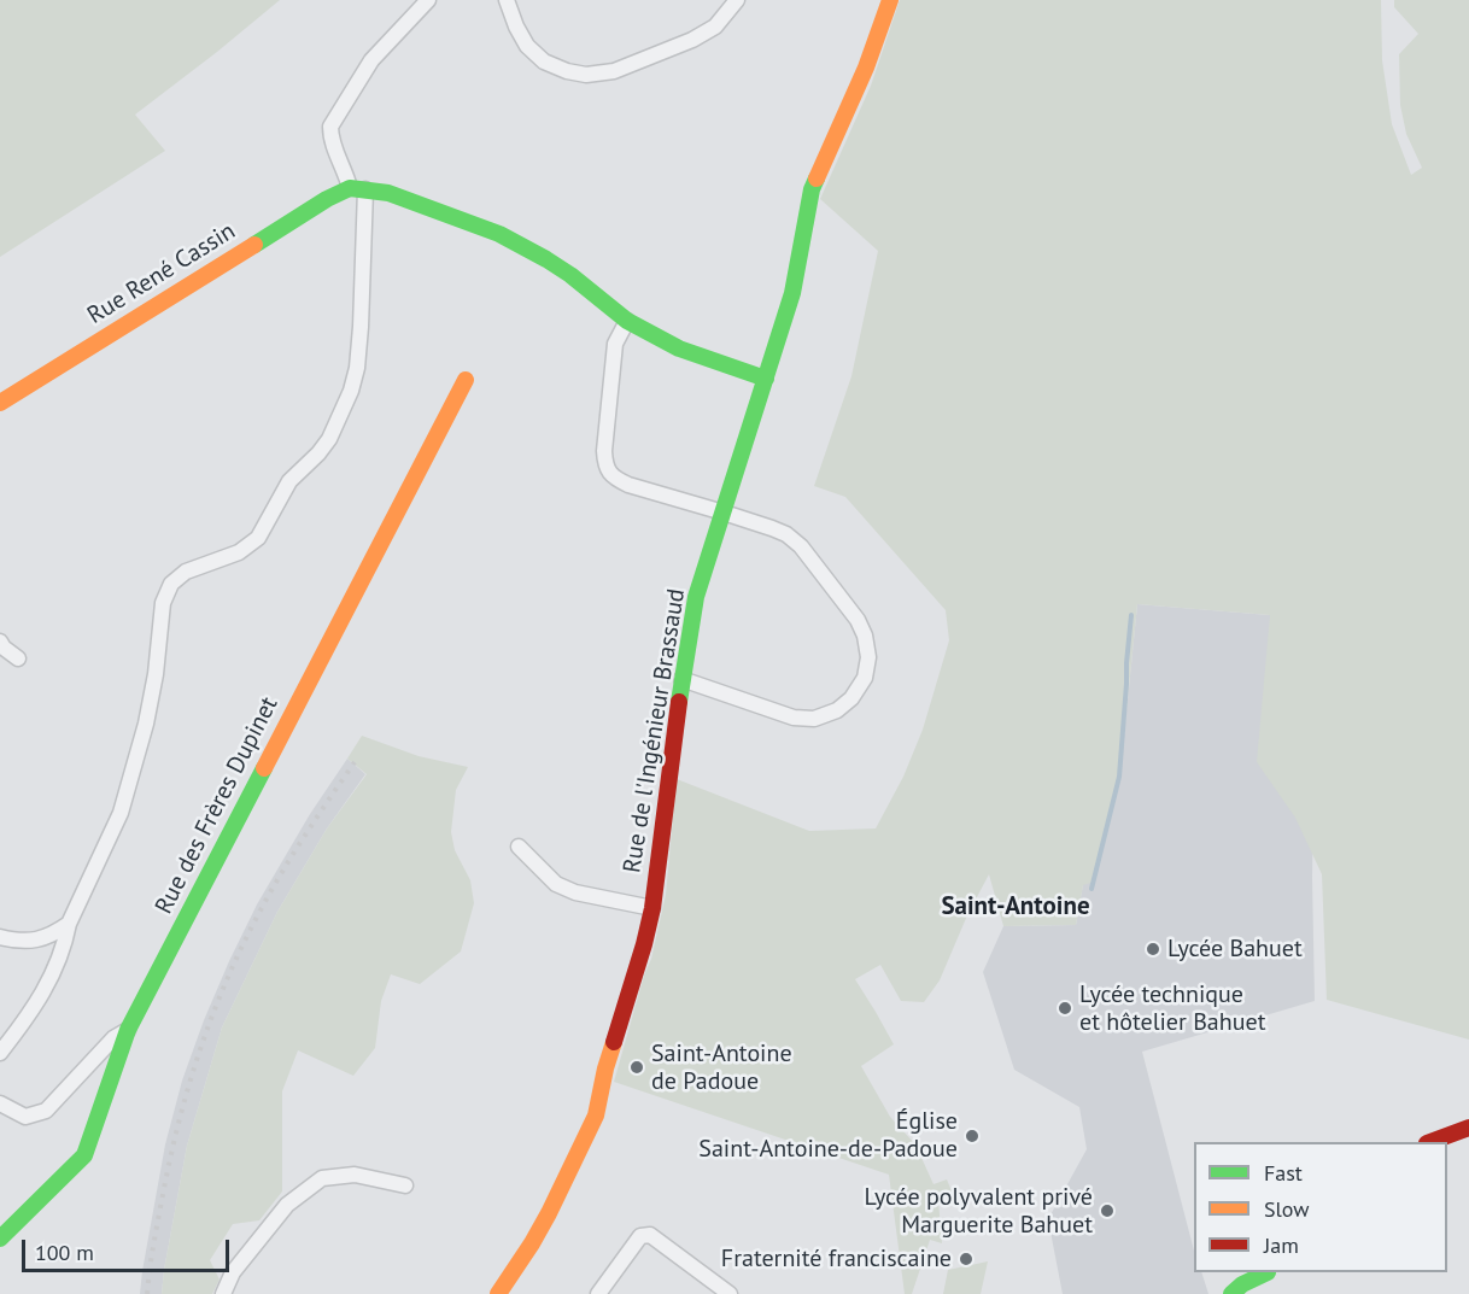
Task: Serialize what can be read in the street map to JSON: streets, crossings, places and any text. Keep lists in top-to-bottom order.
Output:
{
  "streets": {
    "street": ["Rue René Cassin", "Rue de l'Ingénieur Brassaud", "Rue des Frères Dupinet"]
  },
  "districts": ["Saint-Antoine"],
  "places": [
    "Lycée Bahuet",
    "Lycée technique et hôtelier Bahuet",
    "Saint-Antoine de Padoue",
    "Église Saint-Antoine-de-Padoue",
    "Lycée polyvalent privé Marguerite Bahuet",
    "Fraternité franciscaine"
  ],
  "legend": ["Fast", "Slow", "Jam"],
  "scale_bar": "100 m"
}
